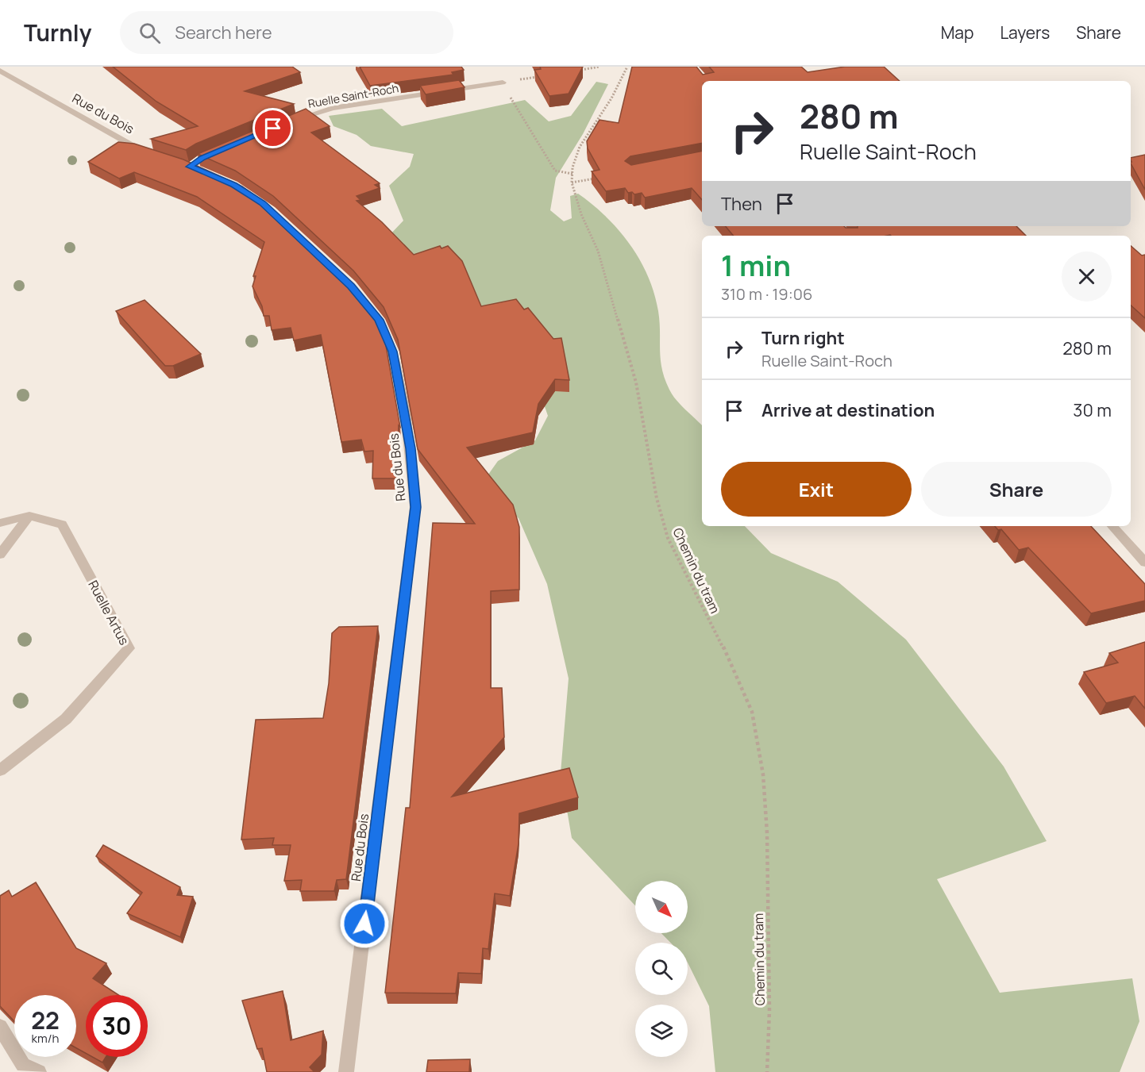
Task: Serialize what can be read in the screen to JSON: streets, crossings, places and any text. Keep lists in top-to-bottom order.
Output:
{
  "streets": {
    "street": ["Ruelle Saint-Roch", "Rue du Bois", "Ruelle Artus"],
    "path": ["Chemin du tram"]
  },
  "north": "bottom right",
  "page": {
    "header": "Turnly",
    "search": "Search here",
    "nav": ["Map", "Layers", "Share"],
    "turn": ["280 m", "Ruelle Saint-Roch"],
    "then": "Then",
    "heading": ["1 min", "310 m · 19:06"],
    "list": [
      {
        "name": "Turn right",
        "note": "Ruelle Saint-Roch",
        "value": "280 m"
      },
      {
        "name": "Arrive at destination",
        "value": "30 m"
      }
    ],
    "buttons": ["Exit", "Share"],
    "speed": "22 km/h",
    "limit": "30"
  }
}
